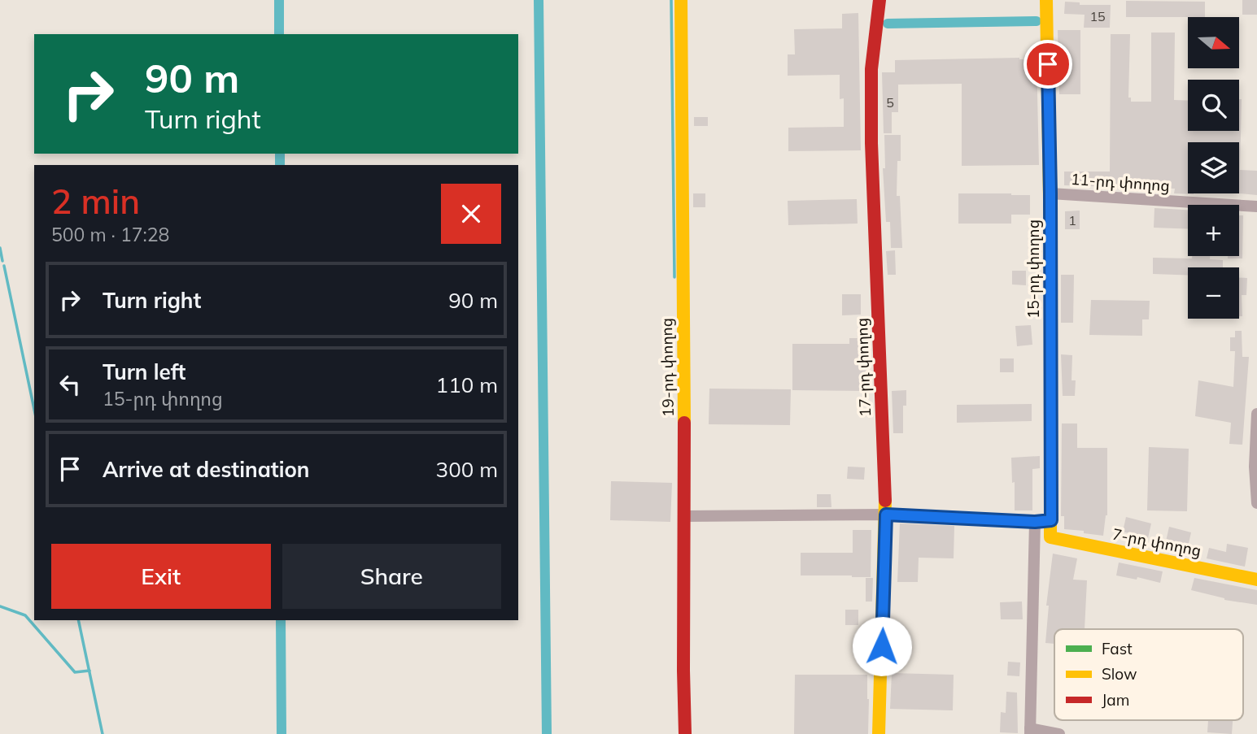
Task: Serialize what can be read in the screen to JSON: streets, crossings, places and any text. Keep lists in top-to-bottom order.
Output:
{
  "streets": {
    "street": [
      "11-րդ փողոց",
      "15-րդ փողոց",
      "19-րդ փողոց",
      "17-րդ փողոց",
      "7-րդ փողոց"
    ]
  },
  "crossings": [
    ["11-րդ փողոց", "15-րդ փողոց"],
    ["15-րդ փողոց", "7-րդ փողոց"]
  ],
  "house_numbers": ["15", "5", "1"],
  "legend": ["Fast", "Slow", "Jam"],
  "north": "right",
  "page": {
    "map_buttons": ["+", "−"],
    "turn": ["90 m", "Turn right"],
    "heading": ["2 min", "500 m · 17:28"],
    "list": [
      {
        "name": "Turn right",
        "value": "90 m"
      },
      {
        "name": "Turn left",
        "note": "15-րդ փողոց",
        "value": "110 m"
      },
      {
        "name": "Arrive at destination",
        "value": "300 m"
      }
    ],
    "buttons": ["Exit", "Share"]
  }
}
